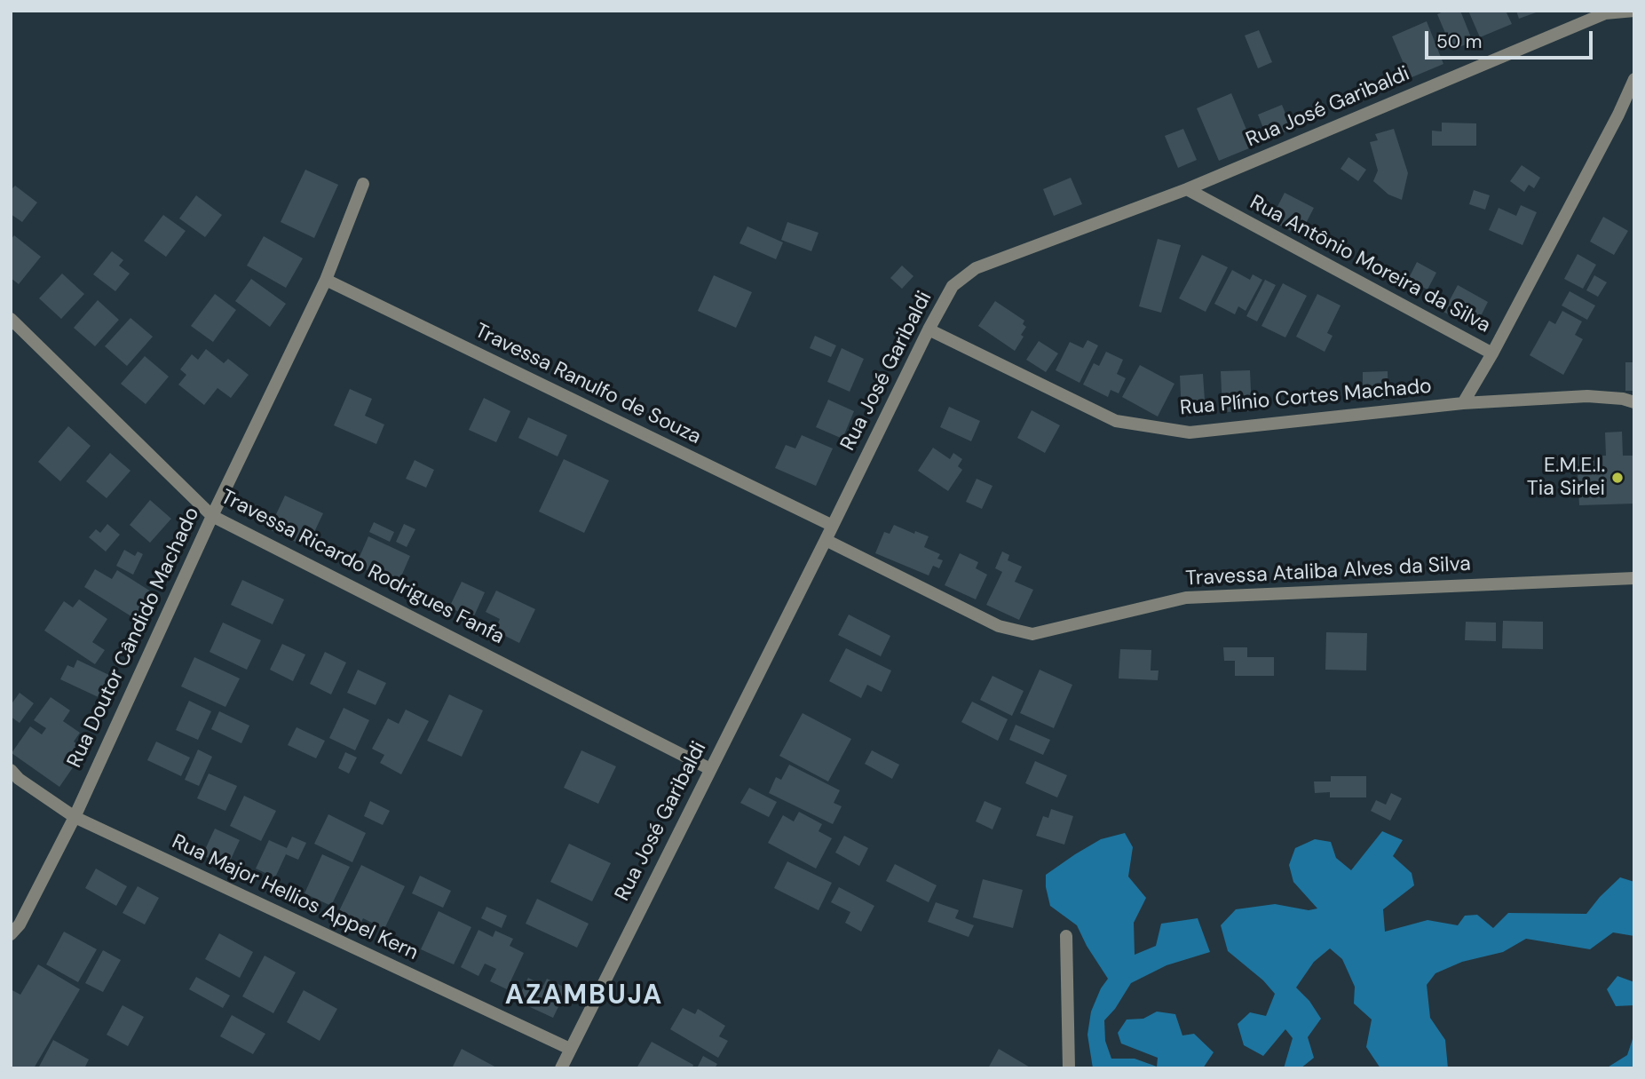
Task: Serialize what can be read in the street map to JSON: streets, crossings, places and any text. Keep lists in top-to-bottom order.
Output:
{
  "streets": {
    "street": [
      "Rua José Garibaldi",
      "Rua Antônio Moreira da Silva",
      "Travessa Ranulfo de Souza",
      "Rua Plínio Cortes Machado",
      "Travessa Ricardo Rodrigues Fanfa",
      "Travessa Ataliba Alves da Silva",
      "Rua Doutor Cândido Machado",
      "Rua Major Hellios Appel Kern"
    ]
  },
  "crossings": [
    ["Rua José Garibaldi", "Rua Antônio Moreira da Silva"],
    ["Rua José Garibaldi", "Travessa Ranulfo de Souza"],
    ["Rua José Garibaldi", "Rua Plínio Cortes Machado"],
    ["Rua José Garibaldi", "Travessa Ricardo Rodrigues Fanfa"],
    ["Rua José Garibaldi", "Travessa Ataliba Alves da Silva"],
    ["Rua José Garibaldi", "Rua Major Hellios Appel Kern"],
    ["Travessa Ranulfo de Souza", "Rua Doutor Cândido Machado"],
    ["Travessa Ricardo Rodrigues Fanfa", "Rua Doutor Cândido Machado"],
    ["Rua Doutor Cândido Machado", "Rua Major Hellios Appel Kern"]
  ],
  "districts": ["AZAMBUJA"],
  "places": ["E.M.E.I. Tia Sirlei"],
  "scale_bar": "50 m"
}
